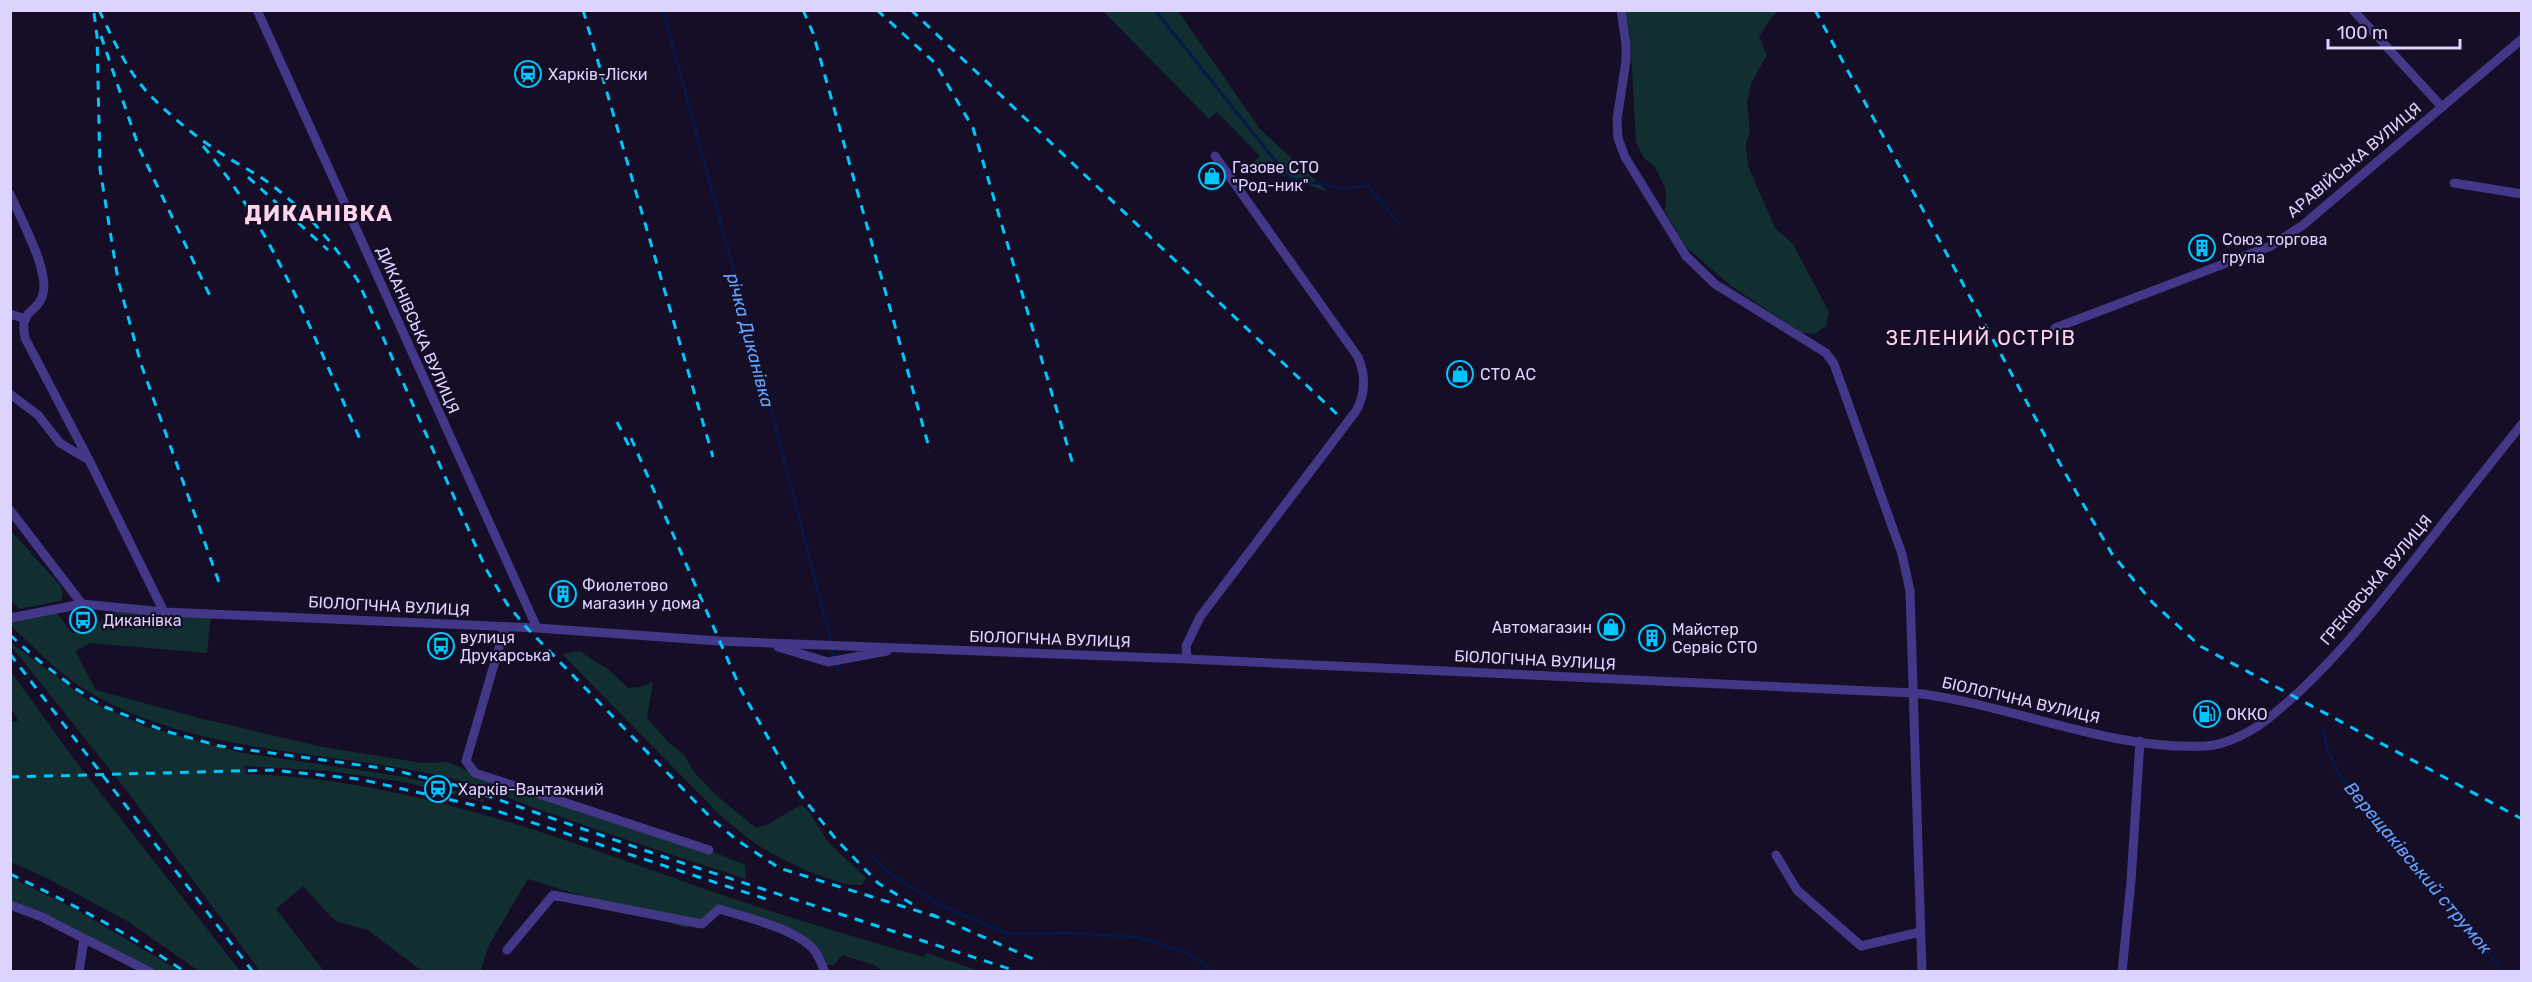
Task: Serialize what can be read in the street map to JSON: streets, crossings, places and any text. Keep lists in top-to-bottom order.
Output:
{
  "streets": {
    "street": [
      "АРАВІЙСЬКА ВУЛИЦЯ",
      "ДИКАНІВСЬКА ВУЛИЦЯ",
      "ГРЕКІВСЬКА ВУЛИЦЯ",
      "БІОЛОГІЧНА ВУЛИЦЯ"
    ]
  },
  "crossings": [
    ["ДИКАНІВСЬКА ВУЛИЦЯ", "БІОЛОГІЧНА ВУЛИЦЯ"],
    ["ГРЕКІВСЬКА ВУЛИЦЯ", "БІОЛОГІЧНА ВУЛИЦЯ"]
  ],
  "districts": ["ДИКАНІВКА", "ЗЕЛЕНИЙ ОСТРІВ"],
  "water": ["річка Диканівка", "Верещаківський струмок"],
  "places": {
    "station": ["Харків-Ліски", "Харків-Вантажний"],
    "shop": ["Газове СТО \"Род-ник\"", "СТО АС", "Автомагазин"],
    "building": ["Союз торгова група", "Фиолетово магазин у дома", "Майстер Сервіс СТО"],
    "bus stop": ["Диканівка", "вулиця Друкарська"],
    "fuel station": ["ОККО"]
  },
  "scale_bar": "100 m"
}
